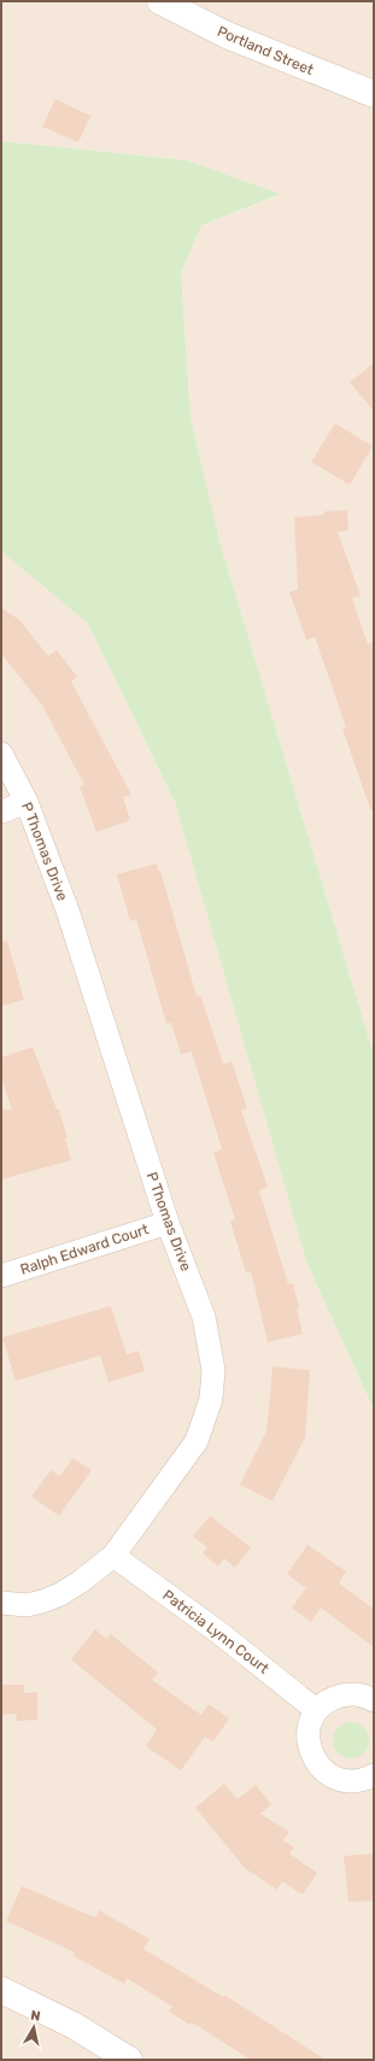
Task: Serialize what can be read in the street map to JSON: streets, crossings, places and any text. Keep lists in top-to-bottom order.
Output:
{
  "streets": {
    "main road": ["Portland Street"],
    "street": ["P Thomas Drive", "Ralph Edward Court", "Patricia Lynn Court"]
  },
  "crossings": [
    ["P Thomas Drive", "Ralph Edward Court"],
    ["P Thomas Drive", "Patricia Lynn Court"]
  ],
  "north": "top"
}
